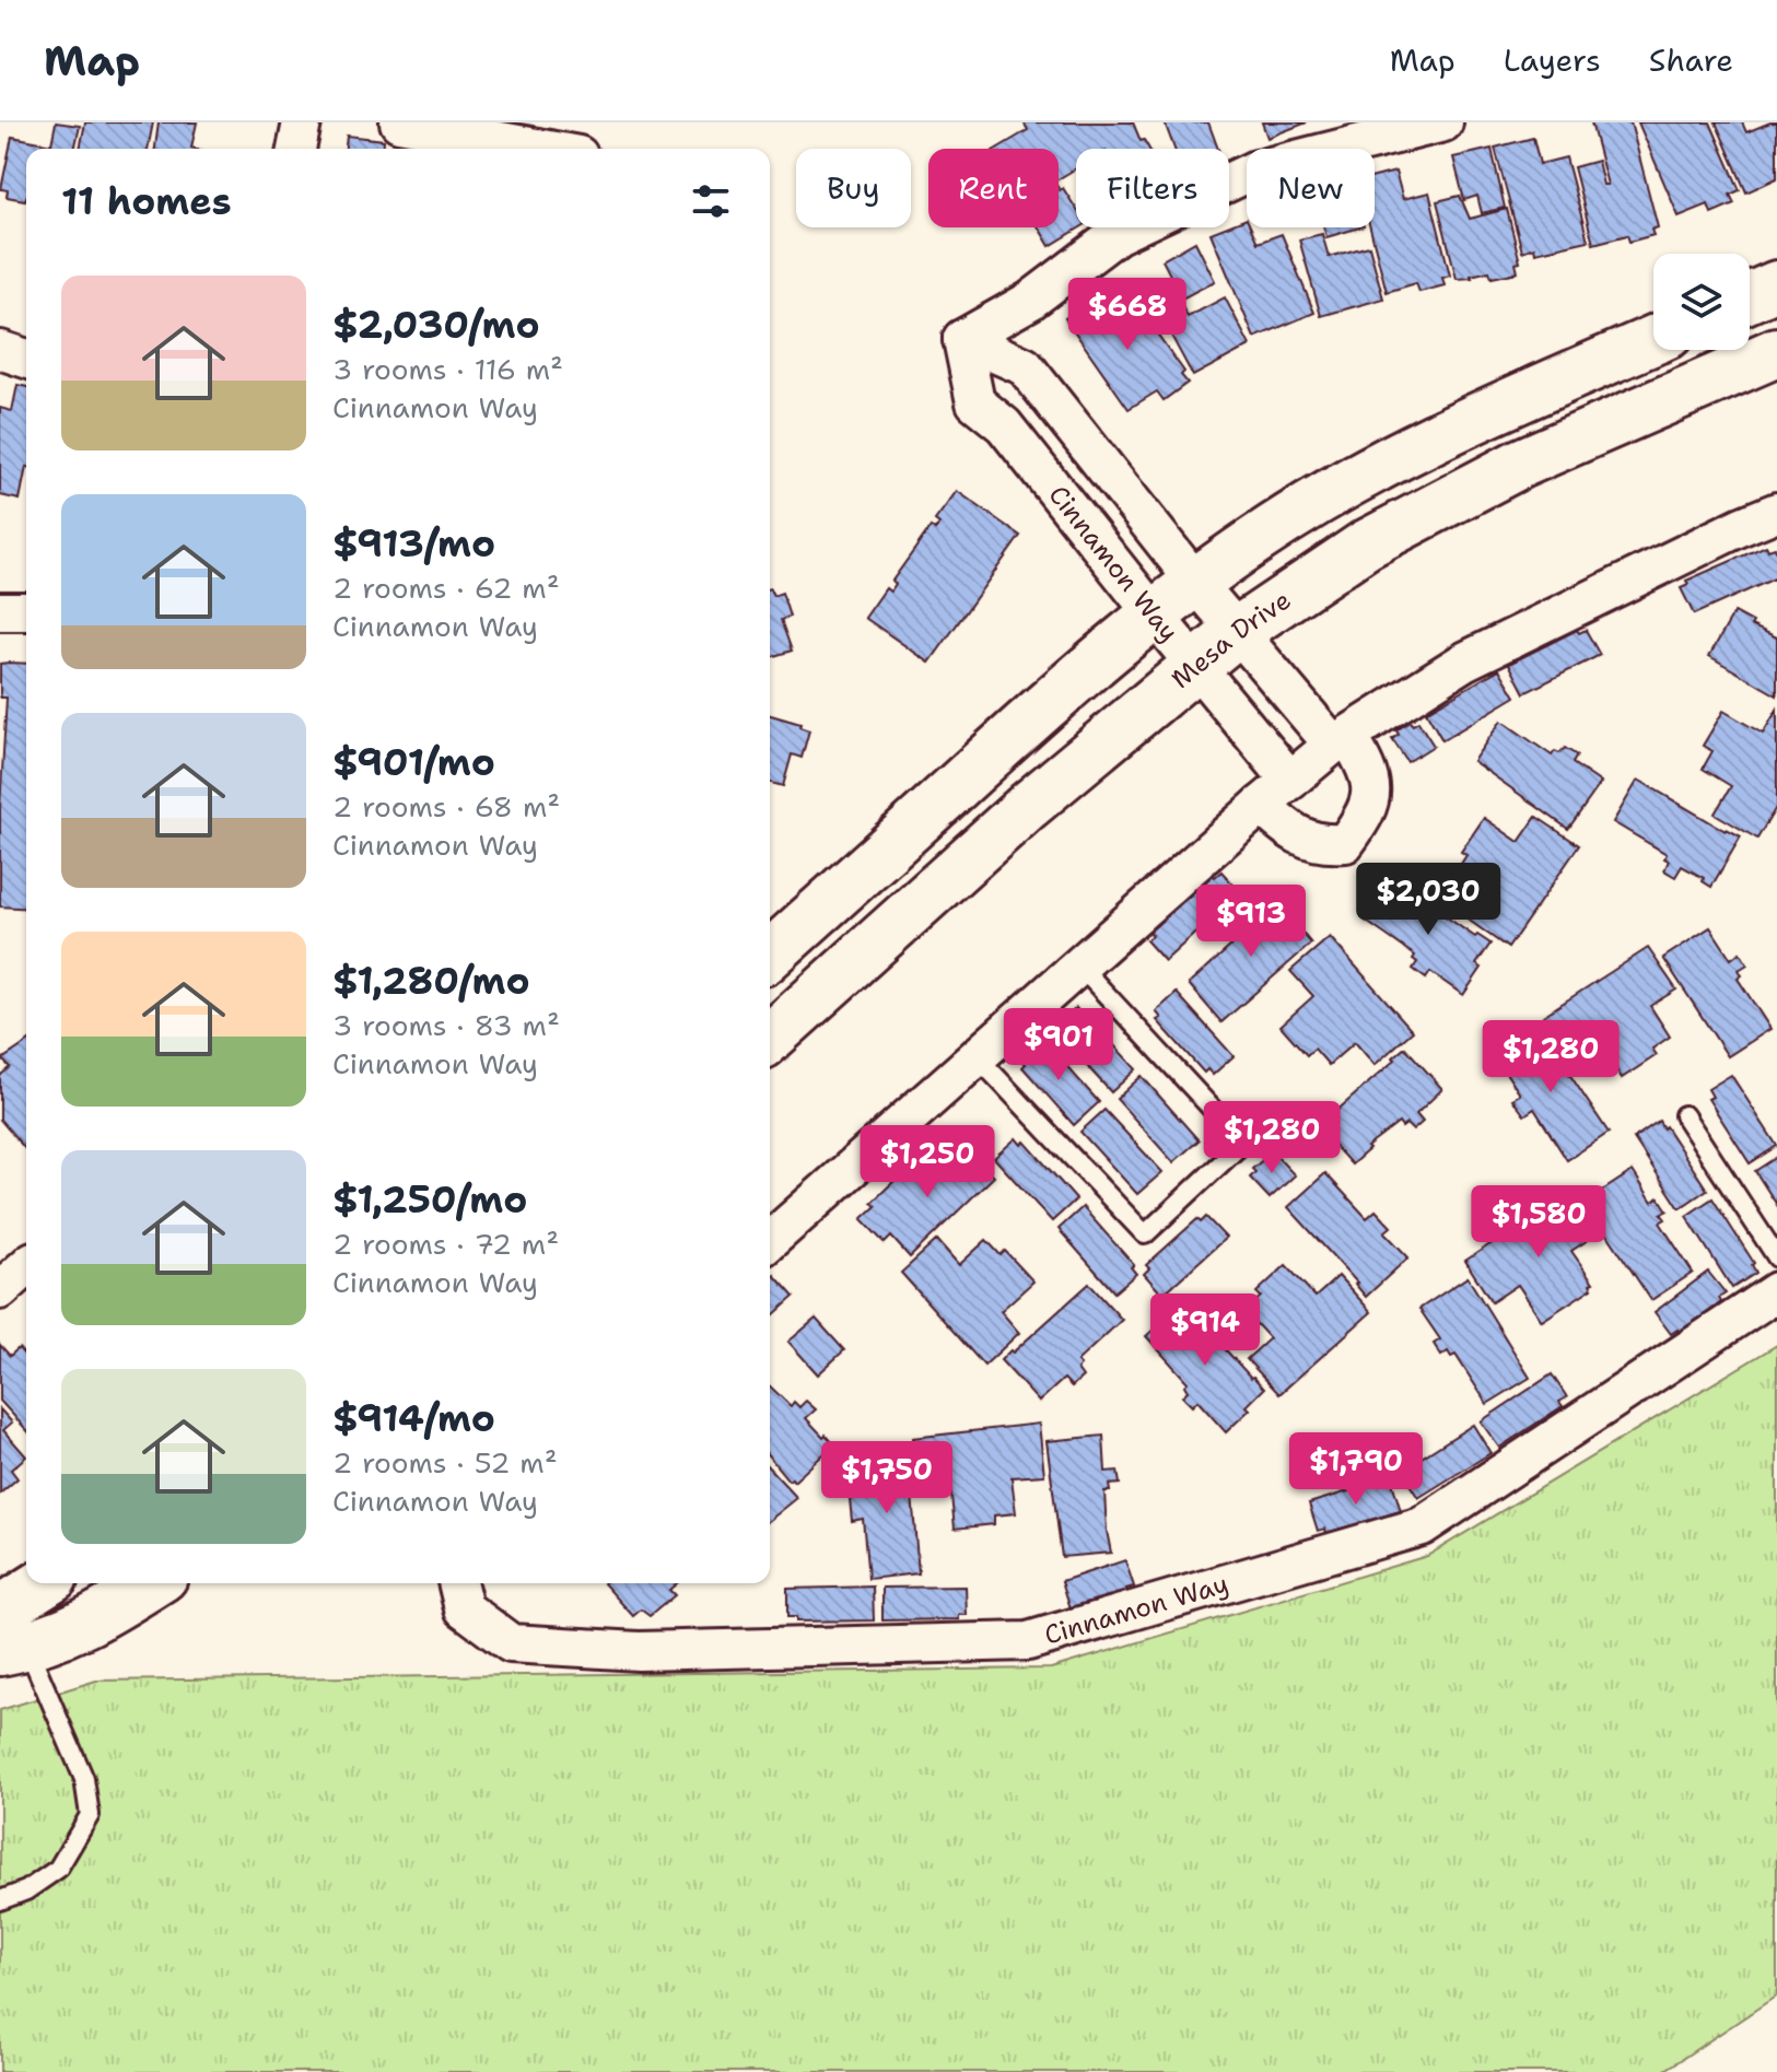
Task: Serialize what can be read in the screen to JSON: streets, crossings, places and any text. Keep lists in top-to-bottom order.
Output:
{
  "streets": {
    "main road": ["Mesa Drive"],
    "street": ["Cinnamon Way"]
  },
  "crossings": [
    ["Cinnamon Way", "Mesa Drive"]
  ],
  "page": {
    "header": "Map",
    "nav": ["Map", "Layers", "Share"],
    "chip": [
      "Buy",
      "Rent",
      "Filters",
      "New"
    ],
    "heading": "11 homes",
    "list": [
      {
        "name": "$2,030/mo",
        "note": "3 rooms · 116 m² · Cinnamon Way"
      },
      {
        "name": "$913/mo",
        "note": "2 rooms · 62 m² · Cinnamon Way"
      },
      {
        "name": "$901/mo",
        "note": "2 rooms · 68 m² · Cinnamon Way"
      },
      {
        "name": "$1,280/mo",
        "note": "3 rooms · 83 m² · Cinnamon Way"
      },
      {
        "name": "$1,250/mo",
        "note": "2 rooms · 72 m² · Cinnamon Way"
      },
      {
        "name": "$914/mo",
        "note": "2 rooms · 52 m² · Cinnamon Way"
      }
    ],
    "price": [
      "$668",
      "$2,030",
      "$913",
      "$901",
      "$1,280",
      "$1,280",
      "$1,250",
      "$1,580",
      "$914",
      "$1,790",
      "$1,750"
    ]
  }
}
